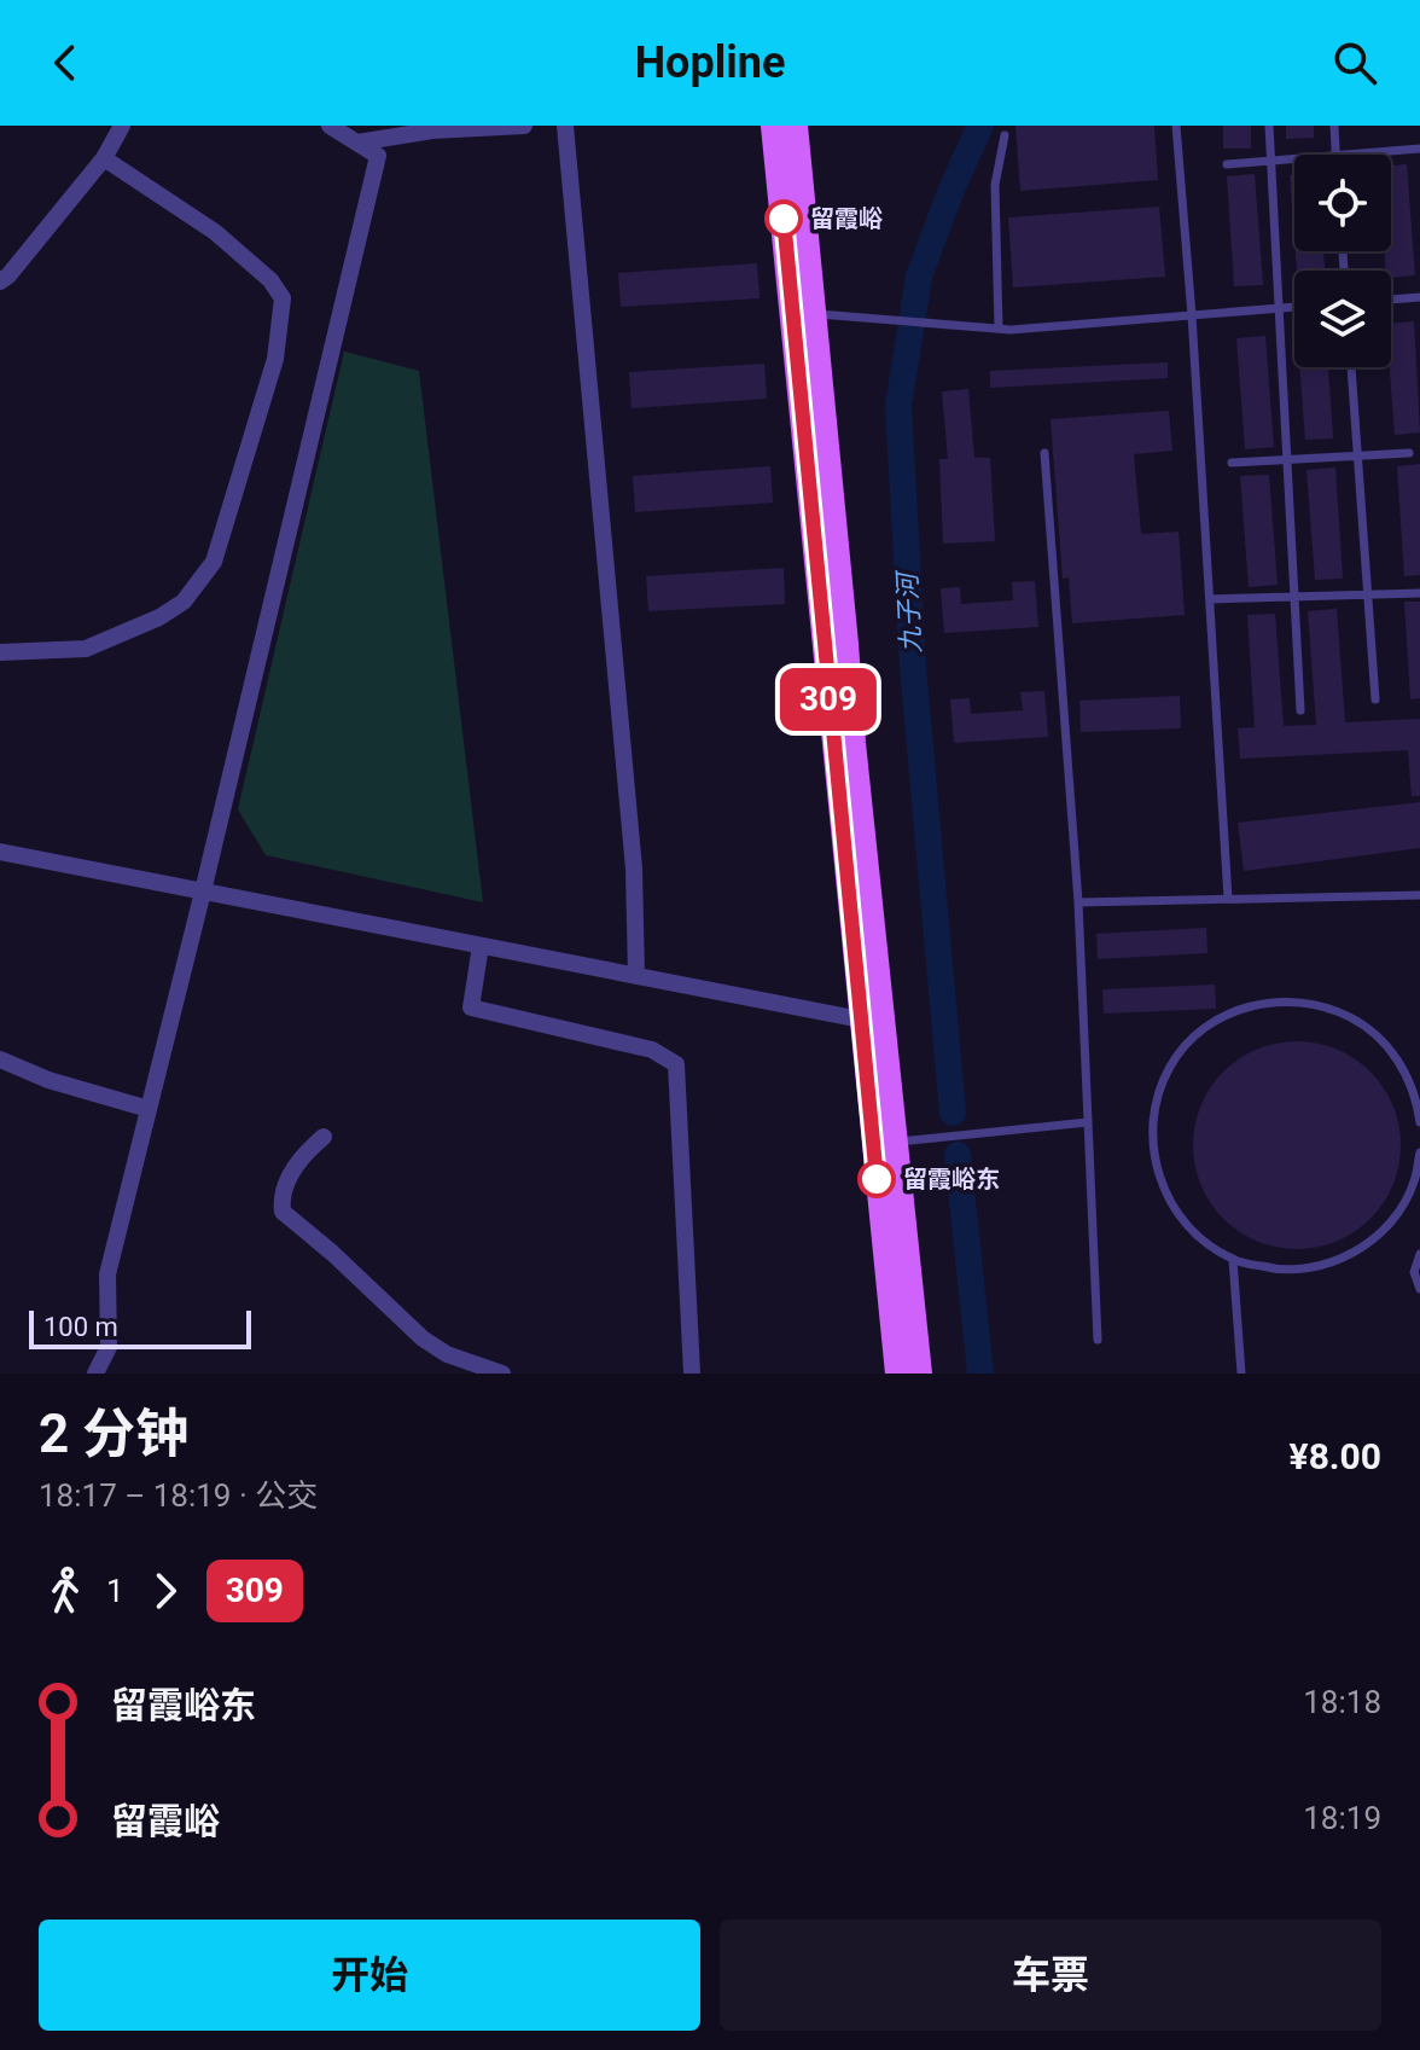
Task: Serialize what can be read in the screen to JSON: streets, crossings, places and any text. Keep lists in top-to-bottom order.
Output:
{
  "water": ["九子河"],
  "places": ["留霞峪", "留霞峪东"],
  "lines": ["bus line 309"],
  "scale_bar": "100 m",
  "page": {
    "header": "Hopline",
    "on_map": "309",
    "scale": "100 m",
    "heading": ["2 分钟", "18:17 – 18:19 · 公交", "¥8.00"],
    "legs": ["1", "309"],
    "list": [
      {
        "name": "留霞峪东",
        "value": "18:18"
      },
      {
        "name": "留霞峪",
        "value": "18:19"
      }
    ],
    "buttons": ["开始", "车票"]
  }
}
